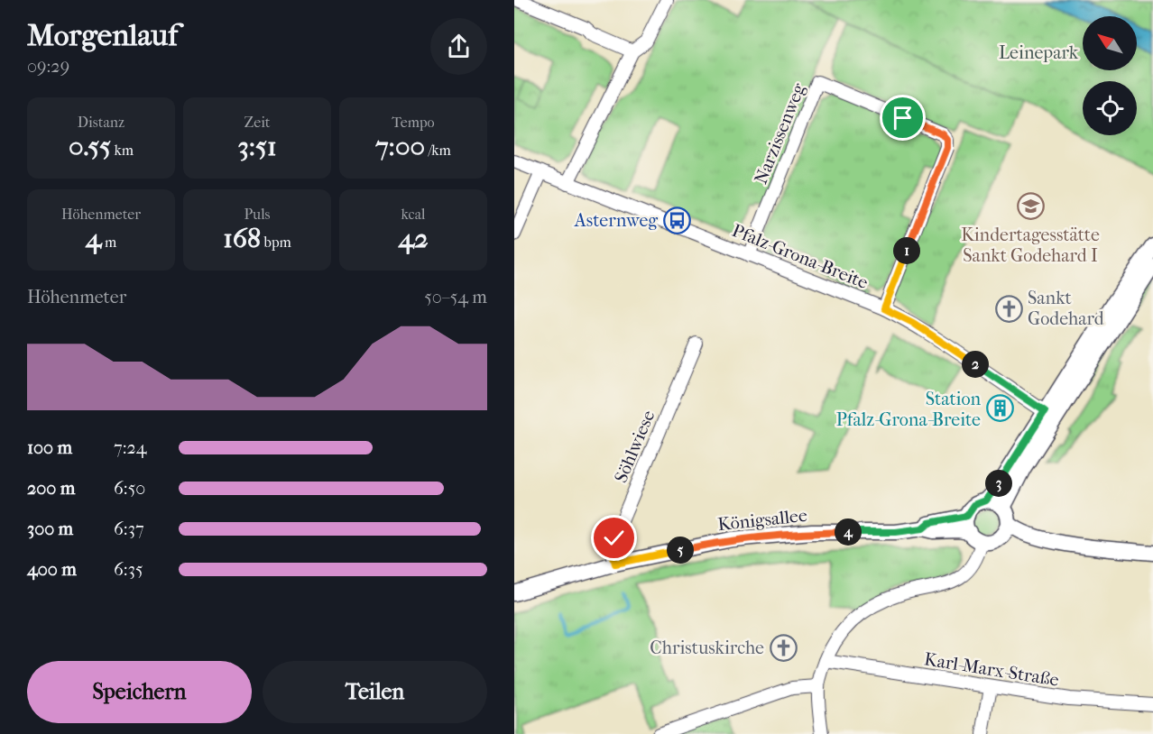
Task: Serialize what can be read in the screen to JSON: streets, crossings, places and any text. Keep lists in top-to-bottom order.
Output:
{
  "streets": {
    "street": [
      "Narzissenweg",
      "Pfalz-Grona-Breite",
      "Söhlwiese",
      "Königsallee",
      "Karl-Marx-Straße"
    ]
  },
  "crossings": [
    ["Narzissenweg", "Pfalz-Grona-Breite"],
    ["Pfalz-Grona-Breite", "Königsallee"],
    ["Söhlwiese", "Königsallee"]
  ],
  "parks": ["Leinepark"],
  "places": {
    "school or university": ["Kindertagesstätte Sankt Godehard I"],
    "bus stop": ["Asternweg"],
    "church": ["Sankt Godehard", "Christuskirche"],
    "building": ["Station Pfalz-Grona-Breite"]
  },
  "north": "top left",
  "page": {
    "heading": ["Morgenlauf", "09:29"],
    "stats": [
      ["Distanz", "0.55 km"],
      ["Zeit", "3:51"],
      ["Tempo", "7:00 /km"],
      ["Höhenmeter", "4 m"],
      ["Puls", "168 bpm"],
      ["kcal", "42"]
    ],
    "pins": [
      "1",
      "2",
      "3",
      "4",
      "5"
    ],
    "chart": ["Höhenmeter", "50–54 m"],
    "list": [
      {
        "name": "100 m",
        "note": "7:24"
      },
      {
        "name": "200 m",
        "note": "6:50"
      },
      {
        "name": "300 m",
        "note": "6:37"
      },
      {
        "name": "400 m",
        "note": "6:35"
      }
    ],
    "buttons": ["Speichern", "Teilen"]
  }
}
